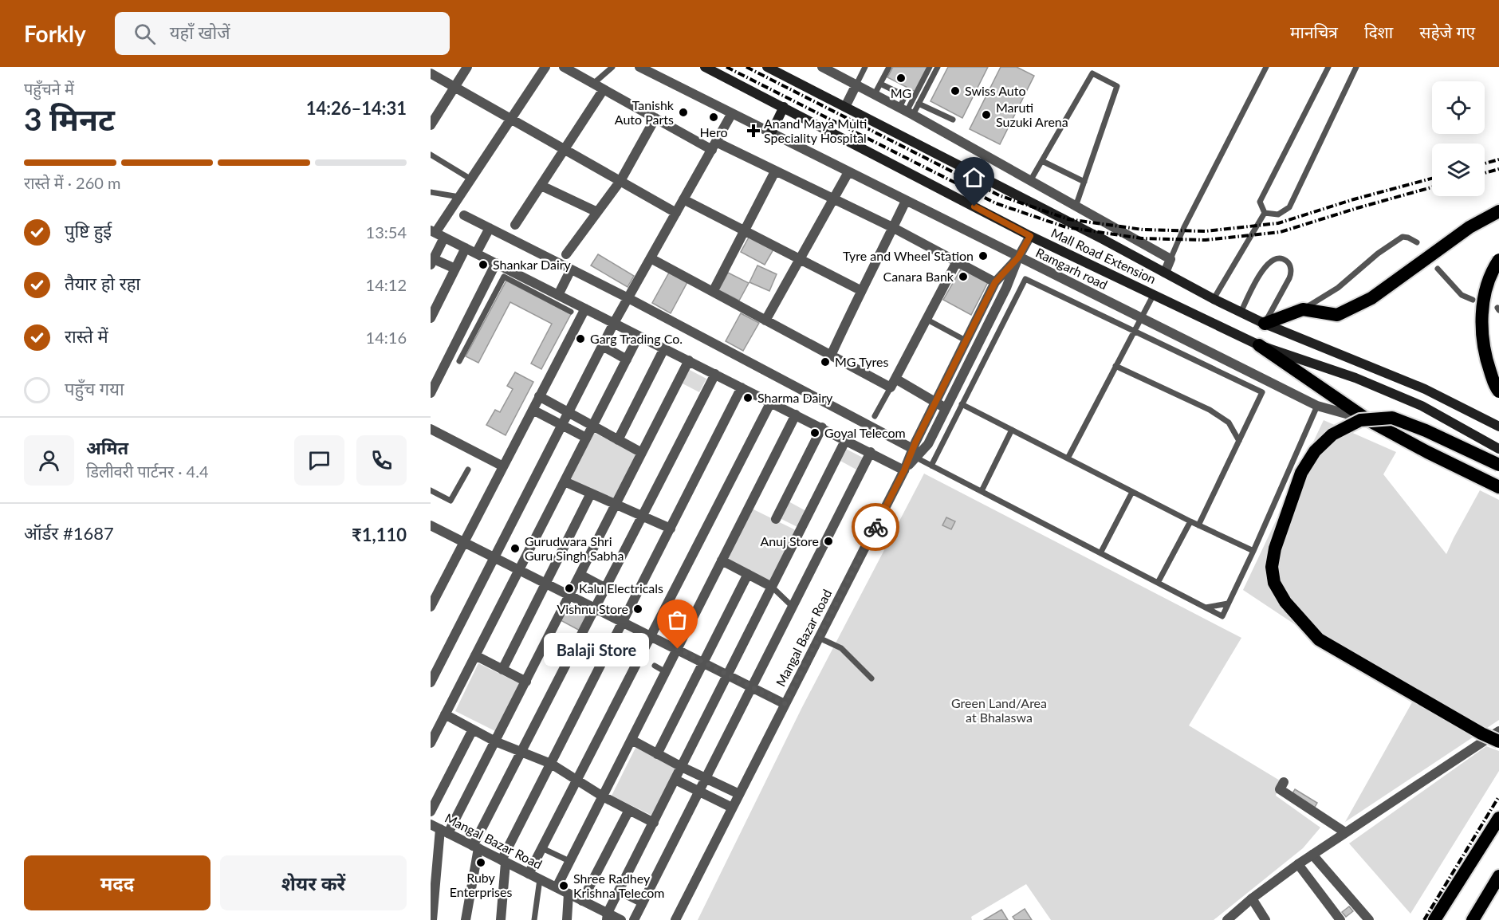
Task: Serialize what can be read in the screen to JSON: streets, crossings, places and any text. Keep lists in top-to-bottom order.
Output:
{
  "streets": {
    "main road": ["Mall Road Extension"],
    "street": ["Ramgarh road", "Mangal Bazar Road"]
  },
  "parks": ["Green Land/Area at Bhalaswa"],
  "places": {
    "other": [
      "MG",
      "Swiss Auto",
      "Tanishk Auto Parts",
      "Maruti Suzuki Arena",
      "Hero",
      "Tyre and Wheel Station",
      "Shankar Dairy",
      "Canara Bank",
      "Garg Trading Co.",
      "MG Tyres",
      "Sharma Dairy",
      "Goyal Telecom",
      "Anuj Store",
      "Gurudwara Shri Guru Singh Sabha",
      "Kalu Electricals",
      "Vishnu Store",
      "Balaji Store",
      "Ruby Enterprises",
      "Shree Radhey Krishna Telecom"
    ],
    "health": ["Anand Maya Multi Speciality Hospital"]
  },
  "page": {
    "header": "Forkly",
    "search": "यहाँ खोजें",
    "nav": ["मानचित्र", "दिशा", "सहेजे गए"],
    "heading": ["3 मिनट", "पहुँचने में", "14:26–14:31"],
    "panel": [
      "अमित",
      "डिलीवरी पार्टनर · 4.4",
      "ऑर्डर #1687",
      "₹1,110"
    ],
    "bar": "रास्ते में · 260 m",
    "list": [
      ["पुष्टि हुई", "13:54"],
      ["तैयार हो रहा", "14:12"],
      ["रास्ते में", "14:16"],
      "पहुँच गया"
    ],
    "bubble": "Balaji Store",
    "buttons": ["मदद", "शेयर करें"]
  }
}
